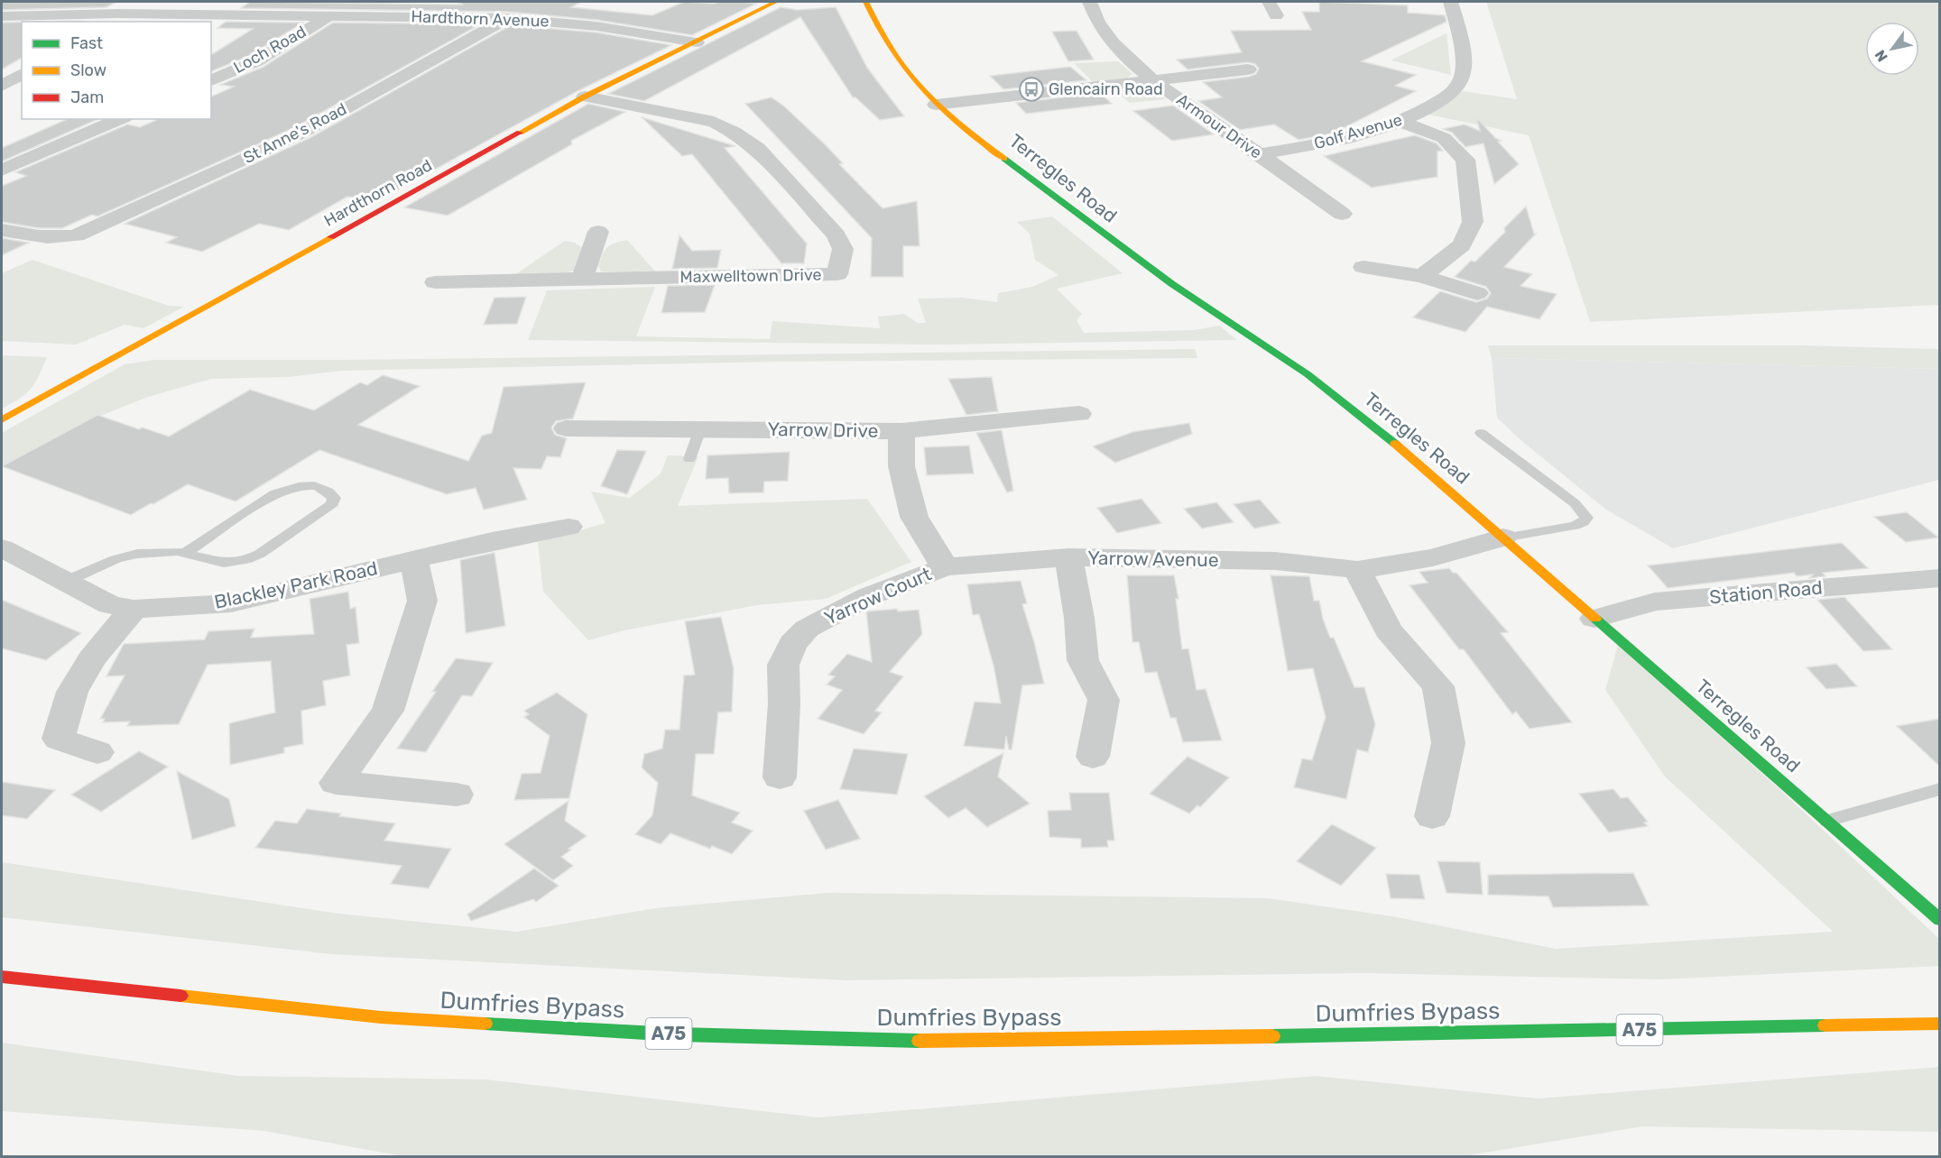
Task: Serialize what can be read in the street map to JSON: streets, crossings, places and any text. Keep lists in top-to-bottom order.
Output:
{
  "streets": {
    "main road": [
      "Terregles Road",
      "Hardthorn Road",
      "Dumfries Bypass",
      "A75"
    ],
    "street": [
      "Hardthorn Avenue",
      "Loch Road",
      "Armour Drive",
      "Golf Avenue",
      "St Anne's Road",
      "Maxwelltown Drive",
      "Yarrow Drive",
      "Yarrow Avenue",
      "Blackley Park Road",
      "Station Road",
      "Yarrow Court"
    ]
  },
  "crossings": [
    ["Hardthorn Avenue", "Loch Road"],
    ["Hardthorn Avenue", "St Anne's Road"],
    ["Hardthorn Avenue", "Hardthorn Road"],
    ["Armour Drive", "Golf Avenue"],
    ["Terregles Road", "Yarrow Avenue"],
    ["Terregles Road", "Station Road"],
    ["Hardthorn Road", "Maxwelltown Drive"],
    ["Yarrow Avenue", "Yarrow Court"]
  ],
  "places": {
    "bus stop": ["Glencairn Road"]
  },
  "legend": ["Fast", "Slow", "Jam"],
  "north": "bottom left"
}
